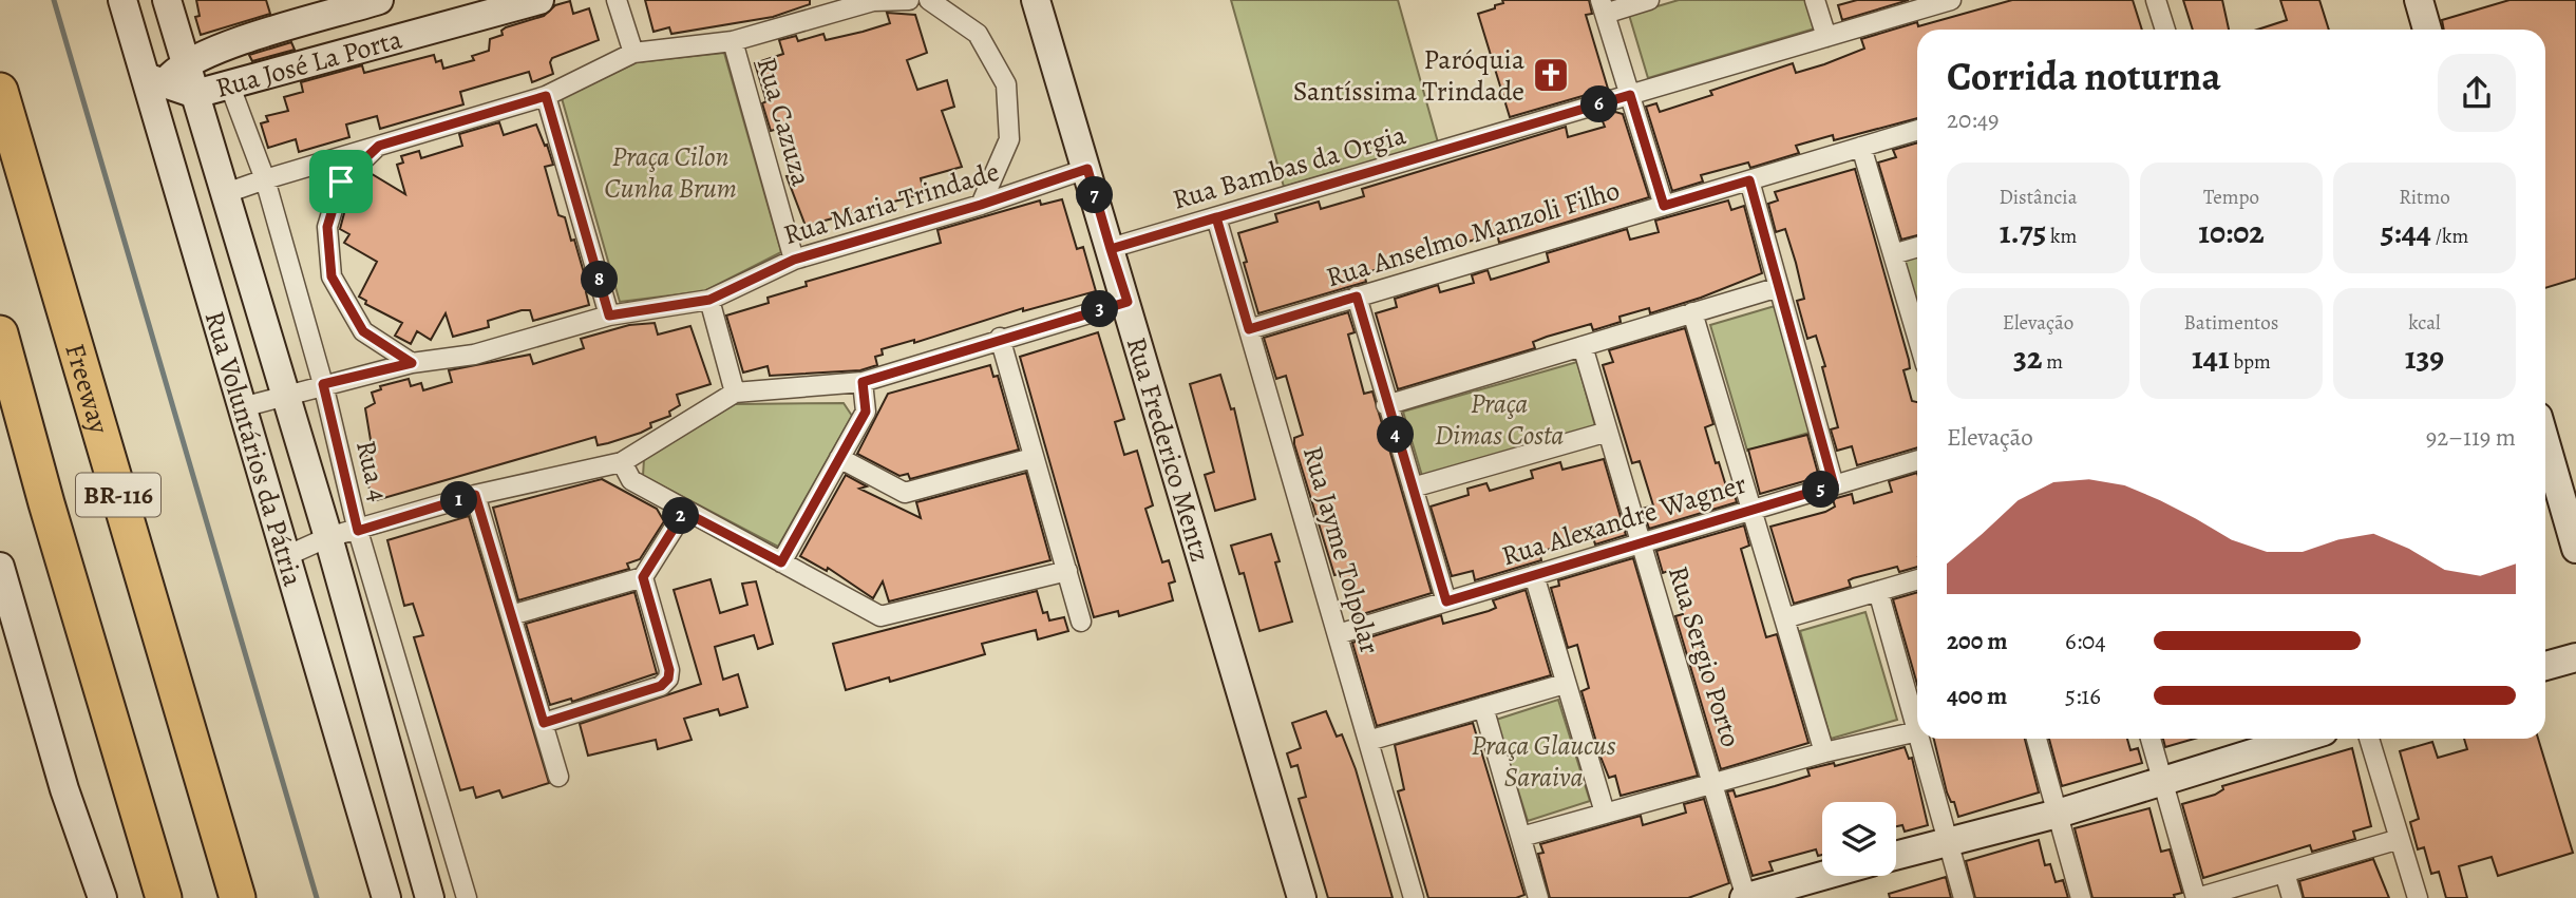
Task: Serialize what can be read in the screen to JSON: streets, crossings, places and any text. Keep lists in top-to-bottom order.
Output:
{
  "streets": {
    "highway": ["Freeway", "BR-116"],
    "street": [
      "Rua José La Porta",
      "Rua Cazuza",
      "Rua Bambas da Orgia",
      "Rua Maria Trindade",
      "Rua Anselmo Manzoli Filho",
      "Rua Frederico Mentz",
      "Rua Voluntários da Pátria",
      "Rua 4",
      "Rua Alexandre Wagner",
      "Rua Jayme Tolpolar",
      "Rua Sergio Porto"
    ]
  },
  "crossings": [
    ["Rua José La Porta", "Rua Voluntários da Pátria"],
    ["Rua José La Porta", "Rua 4"],
    ["Rua Cazuza", "Rua Maria Trindade"],
    ["Rua Bambas da Orgia", "Rua Frederico Mentz"],
    ["Rua Bambas da Orgia", "Rua Jayme Tolpolar"],
    ["Rua Maria Trindade", "Rua Frederico Mentz"],
    ["Rua Maria Trindade", "Rua Voluntários da Pátria"],
    ["Rua Maria Trindade", "Rua 4"],
    ["Rua Anselmo Manzoli Filho", "Rua Jayme Tolpolar"],
    ["Rua Alexandre Wagner", "Rua Jayme Tolpolar"],
    ["Rua Alexandre Wagner", "Rua Sergio Porto"]
  ],
  "parks": ["Praça Cilon Cunha Brum", "Praça Dimas Costa", "Praça Glaucus Saraiva"],
  "places": {
    "church": ["Paróquia Santíssima Trindade"]
  },
  "page": {
    "heading": ["Corrida noturna", "20:49"],
    "pins": [
      "6",
      "7",
      "8",
      "3",
      "4",
      "5",
      "1",
      "2"
    ],
    "stats": [
      ["Distância", "1.75 km"],
      ["Tempo", "10:02"],
      ["Ritmo", "5:44 /km"],
      ["Elevação", "32 m"],
      ["Batimentos", "141 bpm"],
      ["kcal", "139"]
    ],
    "chart": ["Elevação", "92–119 m"],
    "list": [
      {
        "name": "200 m",
        "note": "6:04"
      },
      {
        "name": "400 m",
        "note": "5:16"
      }
    ]
  }
}
